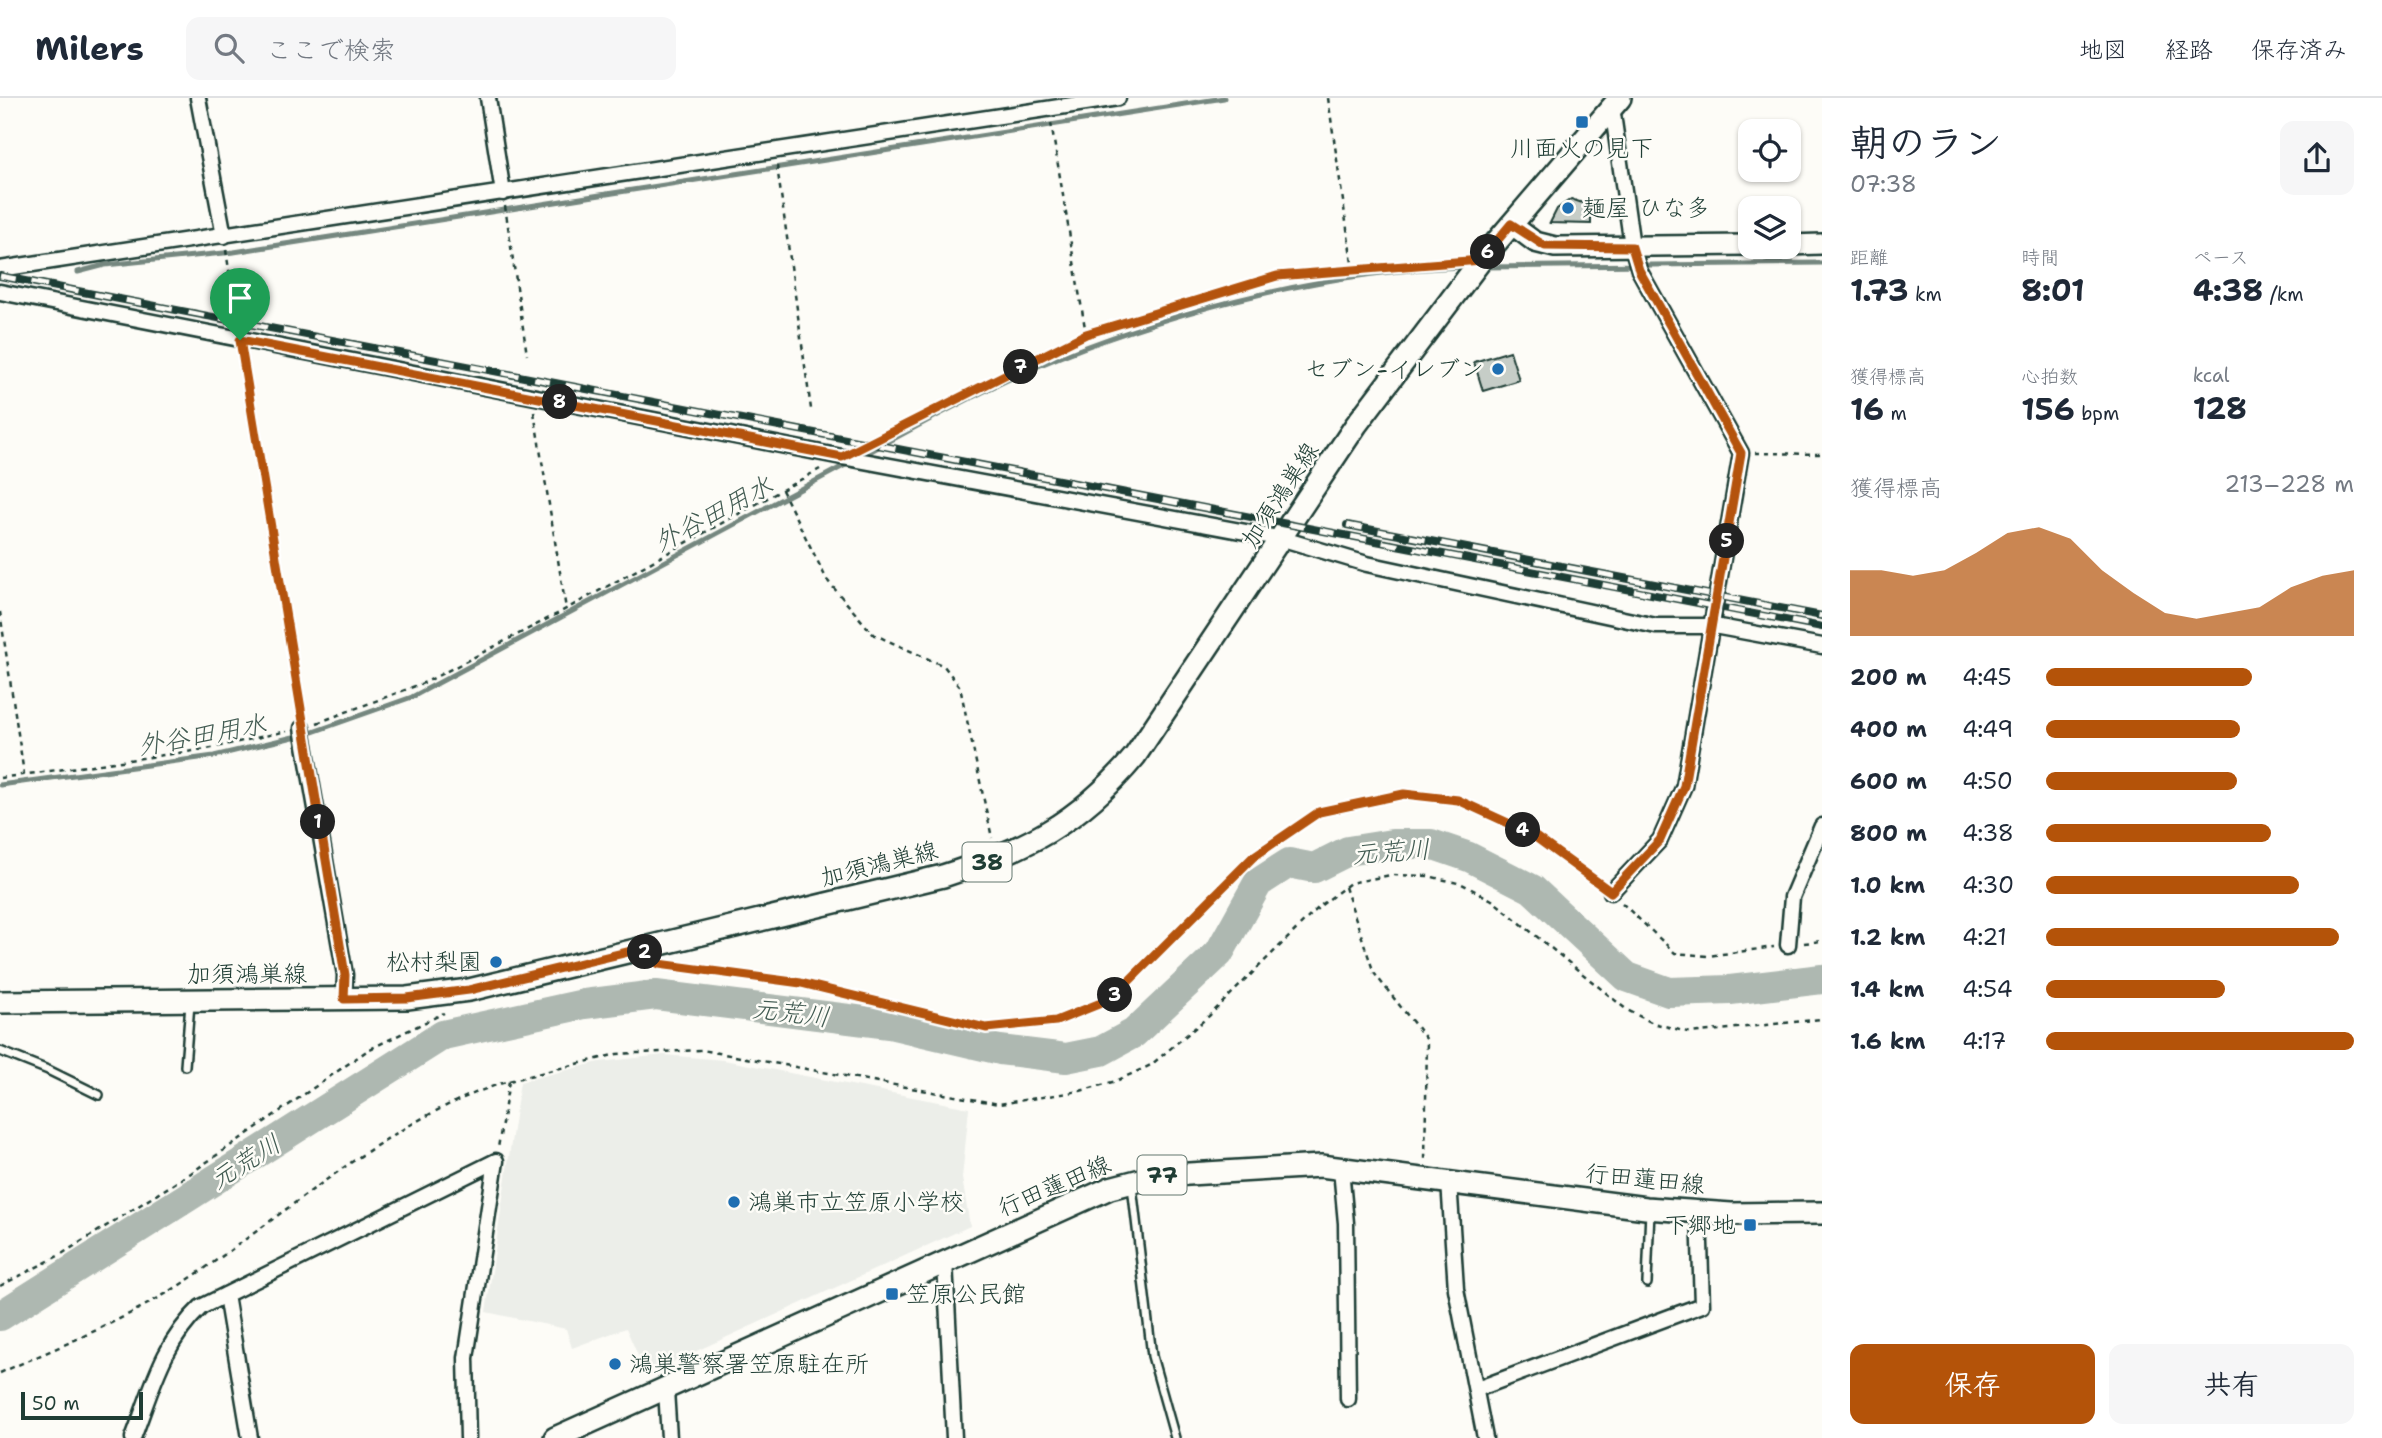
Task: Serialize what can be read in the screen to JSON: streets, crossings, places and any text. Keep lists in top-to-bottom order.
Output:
{
  "streets": {
    "main road": [
      "加須鴻巣線",
      "38",
      "77",
      "行田蓮田線"
    ]
  },
  "water": ["外谷田用水", "元荒川"],
  "places": {
    "transit": ["川面火の見下", "下郷地", "笠原公民館"],
    "other": [
      "麺屋 ひな多",
      "セブン-イレブン",
      "松村梨園",
      "鴻巣市立笠原小学校",
      "鴻巣警察署笠原駐在所"
    ]
  },
  "scale_bar": "50 m",
  "page": {
    "header": "Milers",
    "search": "ここで検索",
    "nav": ["地図", "経路", "保存済み"],
    "heading": ["朝のラン", "07:38"],
    "stats": [
      ["距離", "1.73 km"],
      ["時間", "8:01"],
      ["ペース", "4:38 /km"],
      ["獲得標高", "16 m"],
      ["心拍数", "156 bpm"],
      ["kcal", "128"]
    ],
    "pins": [
      "6",
      "7",
      "8",
      "5",
      "1",
      "4",
      "2",
      "3"
    ],
    "chart": ["獲得標高", "213–228 m"],
    "list": [
      {
        "name": "200 m",
        "note": "4:45"
      },
      {
        "name": "400 m",
        "note": "4:49"
      },
      {
        "name": "600 m",
        "note": "4:50"
      },
      {
        "name": "800 m",
        "note": "4:38"
      },
      {
        "name": "1.0 km",
        "note": "4:30"
      },
      {
        "name": "1.2 km",
        "note": "4:21"
      },
      {
        "name": "1.4 km",
        "note": "4:54"
      },
      {
        "name": "1.6 km",
        "note": "4:17"
      }
    ],
    "buttons": ["保存", "共有"],
    "scale": "50 m"
  }
}
